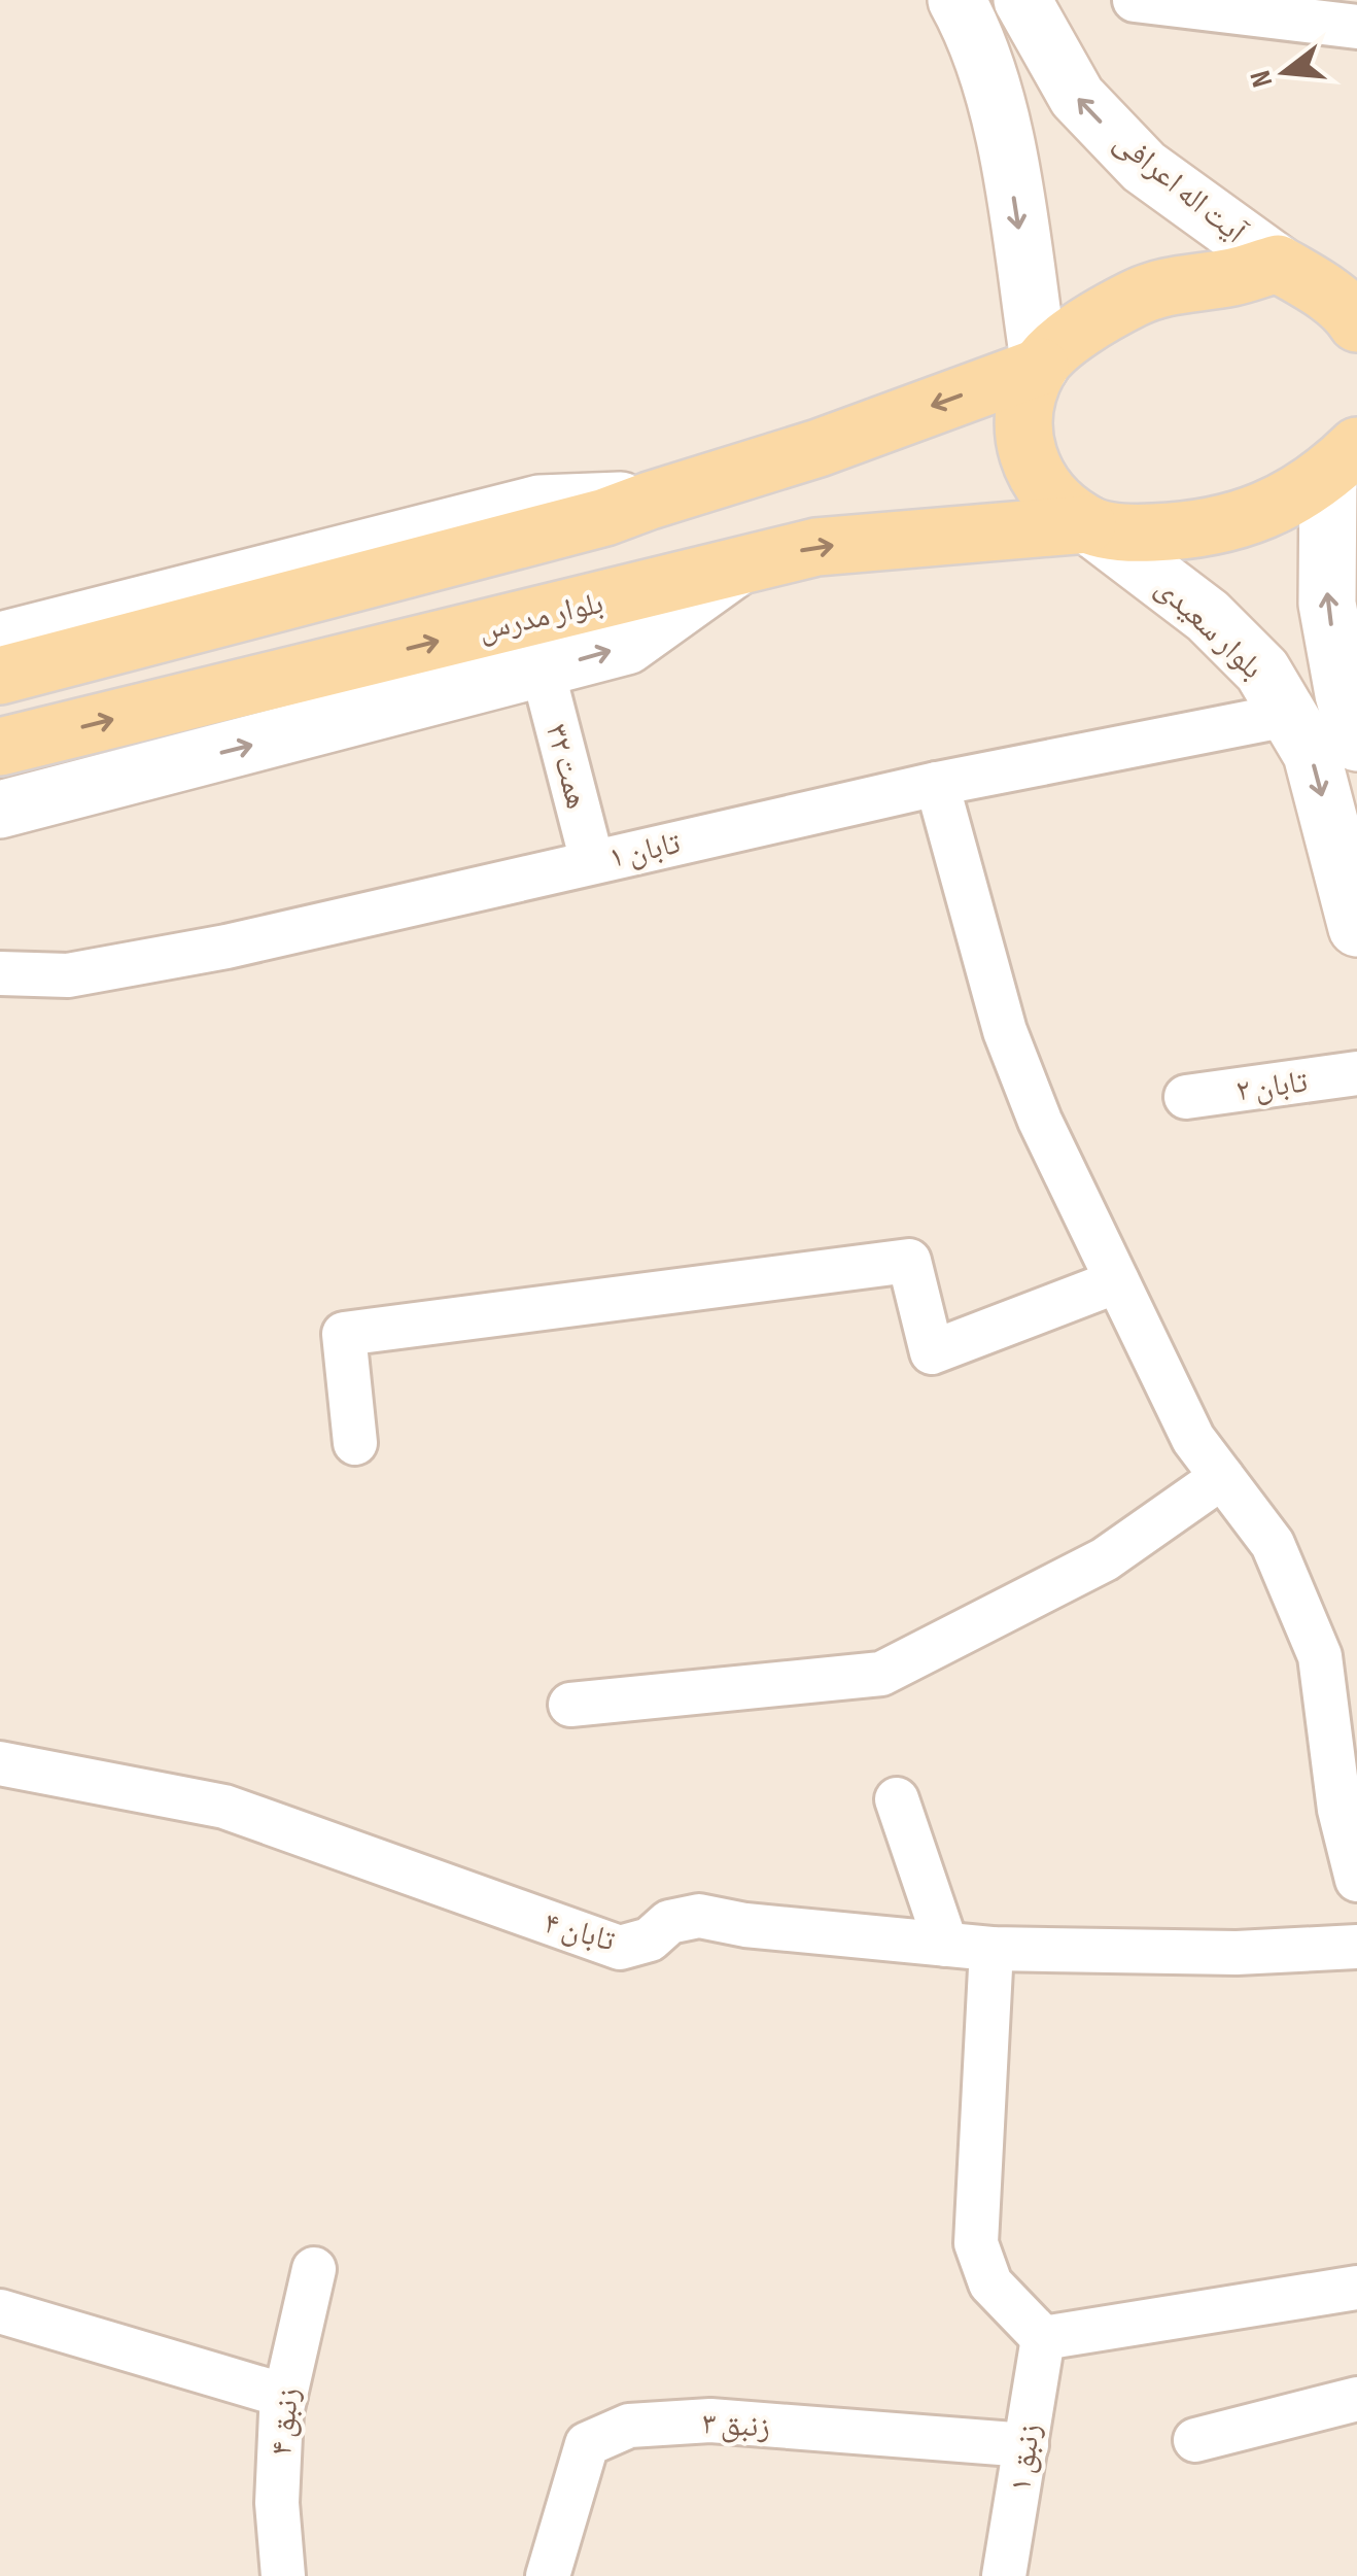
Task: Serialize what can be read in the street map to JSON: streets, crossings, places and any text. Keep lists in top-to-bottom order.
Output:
{
  "streets": {
    "main road": ["آیت اله اعرافی", "بلوار مدرس", "بلوار سعیدی"],
    "street": [
      "همت ۳۲",
      "تابان ۱",
      "تابان ۲",
      "تابان ۴",
      "زنبق ۴",
      "زنبق ۳",
      "زنبق ۱"
    ]
  },
  "crossings": [
    ["بلوار مدرس", "بلوار سعیدی"],
    ["بلوار سعیدی", "تابان ۱"],
    ["همت ۳۲", "تابان ۱"],
    ["زنبق ۳", "زنبق ۱"]
  ],
  "one_way": ["آیت اله اعرافی", "بلوار سعیدی"],
  "north": "left"
}
